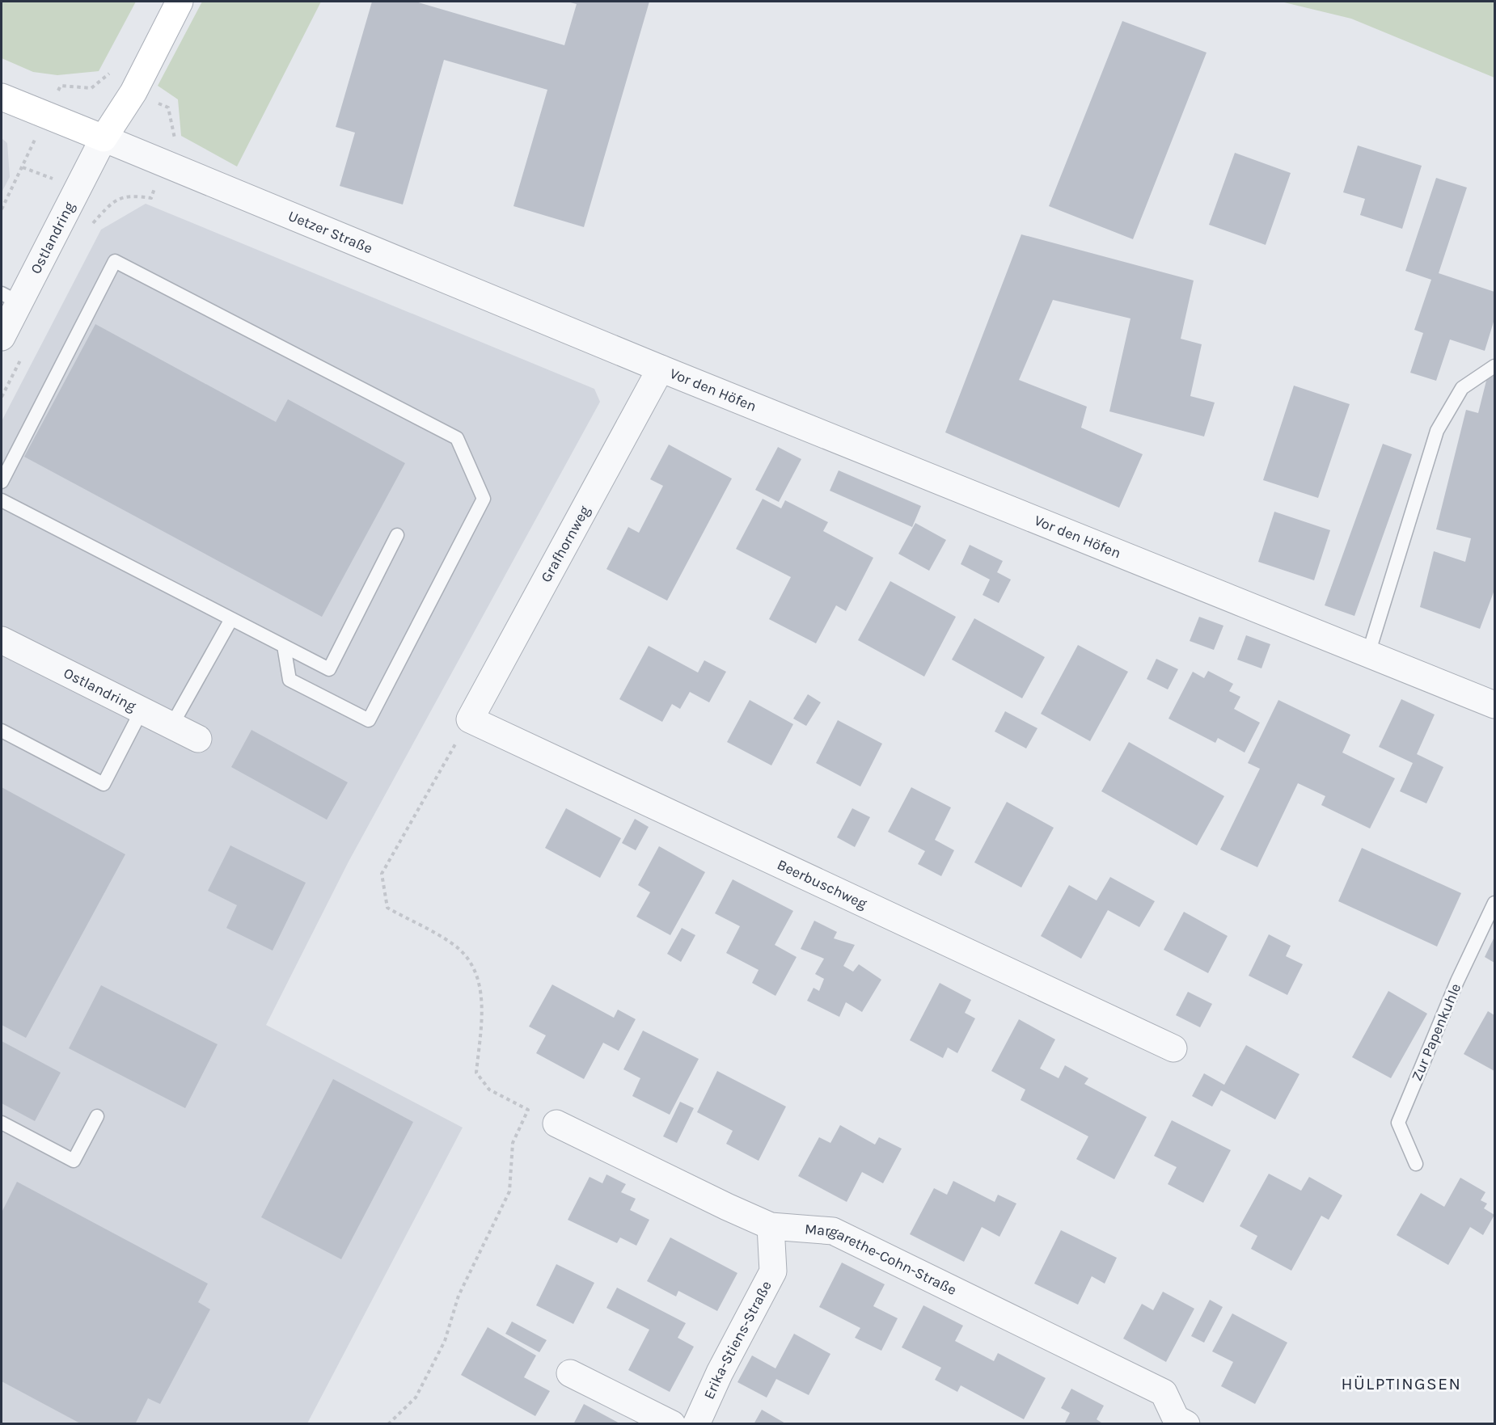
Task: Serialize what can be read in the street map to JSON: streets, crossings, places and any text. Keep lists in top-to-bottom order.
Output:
{
  "streets": {
    "street": [
      "Uetzer Straße",
      "Ostlandring",
      "Vor den Höfen",
      "Grafhornweg",
      "Beerbuschweg",
      "Margarethe-Cohn-Straße",
      "Erika-Stiens-Straße"
    ],
    "lane": ["Zur Papenkuhle"]
  },
  "crossings": [
    ["Uetzer Straße", "Ostlandring"],
    ["Uetzer Straße", "Vor den Höfen"],
    ["Uetzer Straße", "Grafhornweg"],
    ["Vor den Höfen", "Grafhornweg"],
    ["Grafhornweg", "Beerbuschweg"],
    ["Margarethe-Cohn-Straße", "Erika-Stiens-Straße"]
  ],
  "districts": ["HÜLPTINGSEN"]
}
